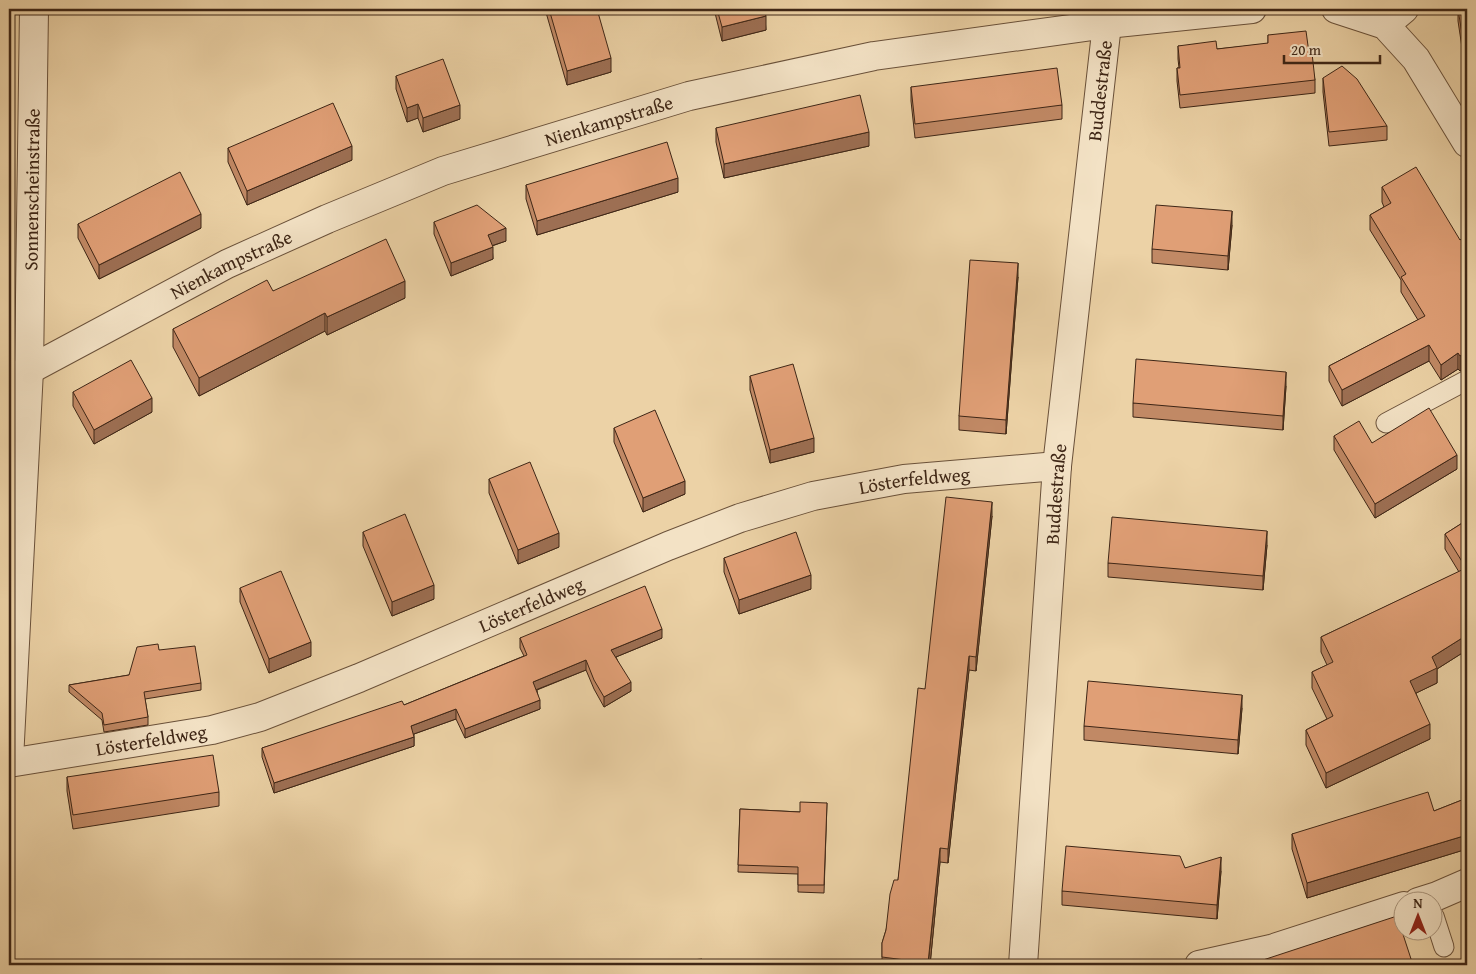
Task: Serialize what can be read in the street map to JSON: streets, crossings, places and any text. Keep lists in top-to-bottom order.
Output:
{
  "streets": {
    "street": [
      "Buddestraße",
      "Nienkampstraße",
      "Sonnenscheinstraße",
      "Lösterfeldweg"
    ]
  },
  "crossings": [
    ["Buddestraße", "Nienkampstraße"],
    ["Buddestraße", "Lösterfeldweg"],
    ["Nienkampstraße", "Sonnenscheinstraße"],
    ["Sonnenscheinstraße", "Lösterfeldweg"]
  ],
  "scale_bar": "20 m",
  "north": "top"
}
